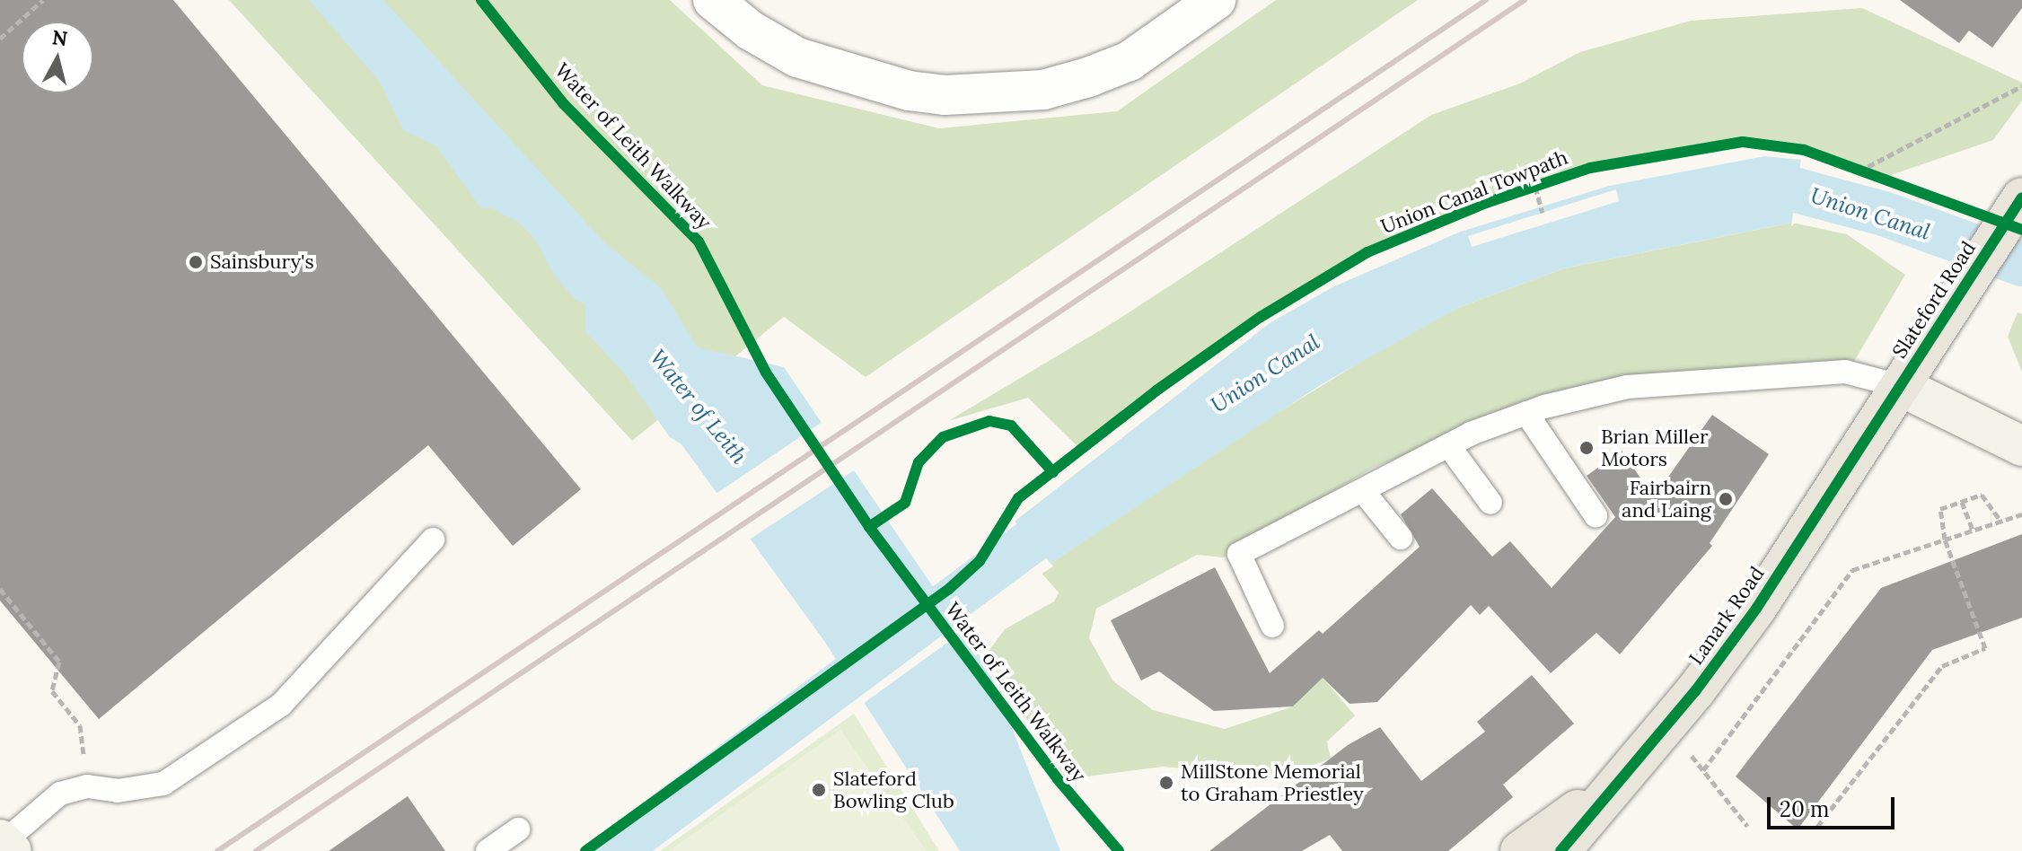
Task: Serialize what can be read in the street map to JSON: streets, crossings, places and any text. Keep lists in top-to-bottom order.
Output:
{
  "streets": {
    "main road": ["Slateford Road", "Lanark Road"],
    "cycle path": ["Water of Leith Walkway", "Union Canal Towpath"]
  },
  "crossings": [
    ["Slateford Road", "Lanark Road"]
  ],
  "water": ["Union Canal", "Water of Leith"],
  "places": [
    "Sainsbury's",
    "Brian Miller Motors",
    "Fairbairn and Laing",
    "MillStone Memorial to Graham Priestley",
    "Slateford Bowling Club"
  ],
  "scale_bar": "20 m",
  "north": "top"
}
